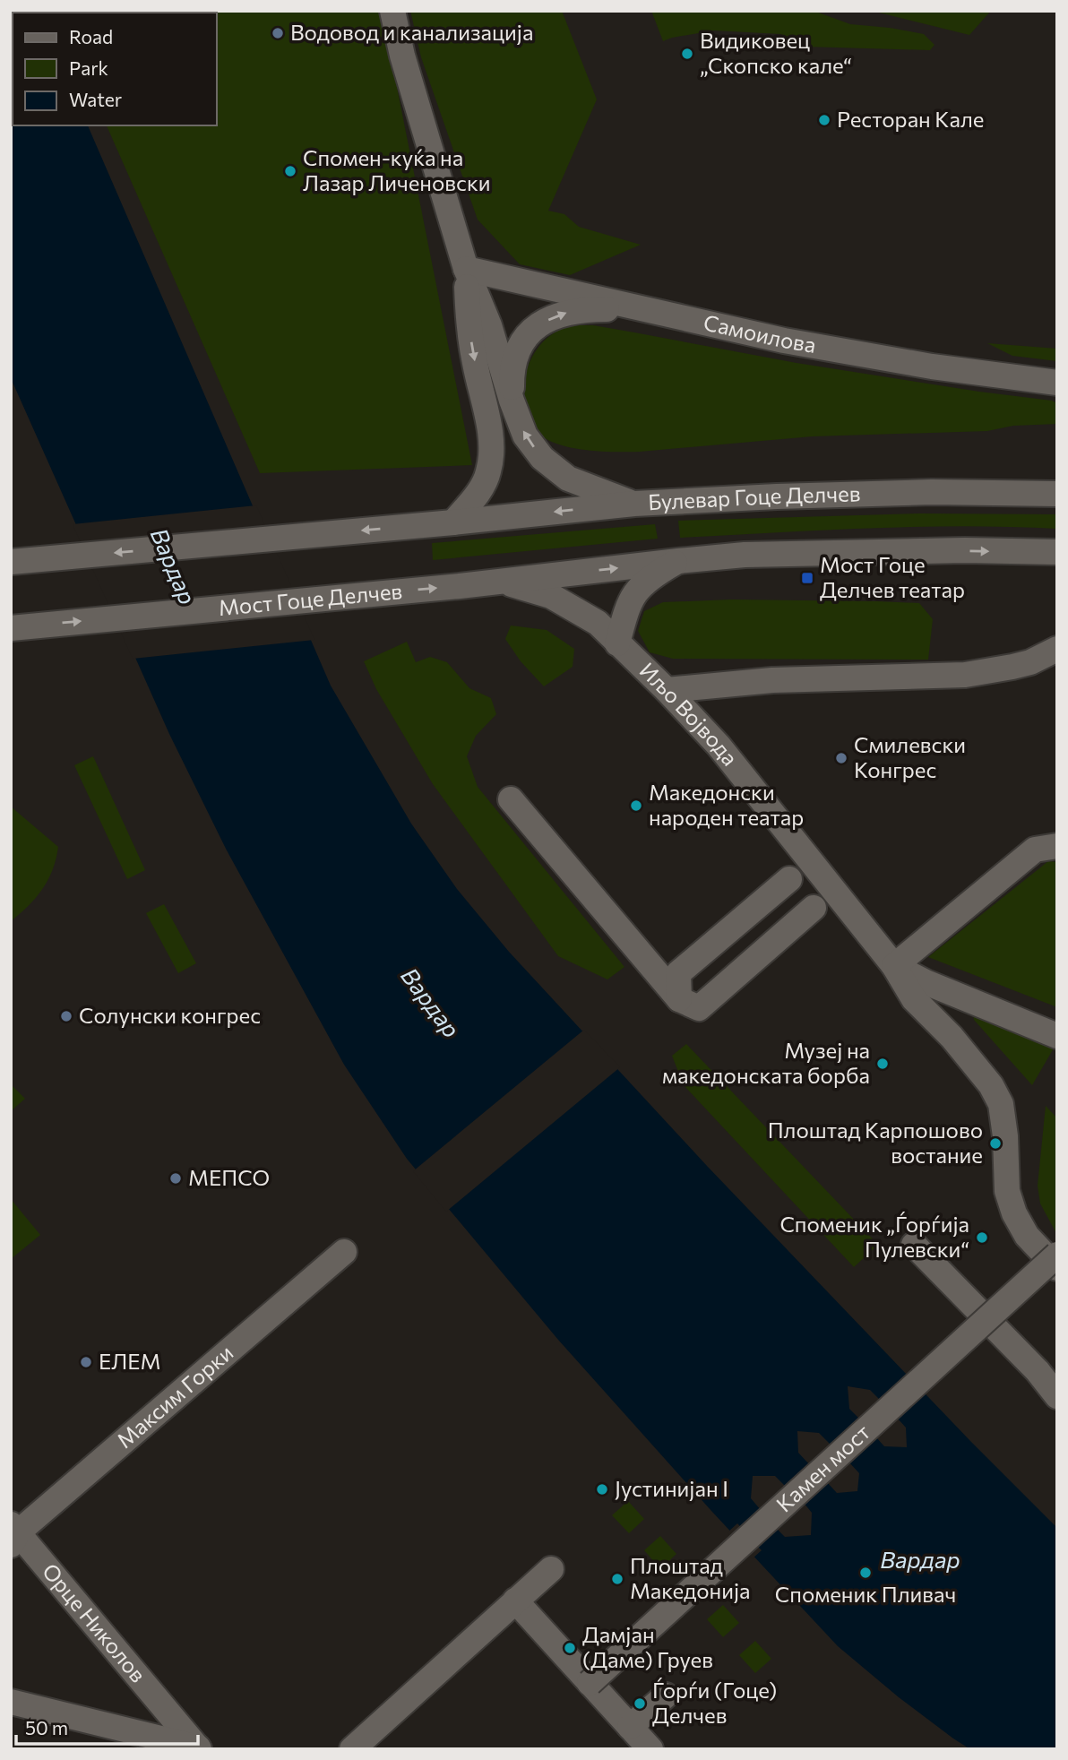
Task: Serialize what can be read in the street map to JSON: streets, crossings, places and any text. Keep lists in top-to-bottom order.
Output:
{
  "streets": {
    "street": [
      "Самоилова",
      "Булевар Гоце Делчев",
      "Мост Гоце Делчев",
      "Иљо Војвода",
      "Максим Горки",
      "Камен мост",
      "Орце Николов"
    ]
  },
  "crossings": [
    ["Мост Гоце Делчев", "Иљо Војвода"],
    ["Максим Горки", "Орце Николов"]
  ],
  "water": ["Вардар"],
  "places": {
    "other": [
      "Водовод и канализација",
      "Видиковец „Скопско кале“",
      "Ресторан Кале",
      "Спомен-куќа на Лазар Личеновски",
      "Смилевски Конгрес",
      "Македонски народен театар",
      "Солунски конгрес",
      "Музеј на македонската борба",
      "Плоштад Карпошово востание",
      "МЕПСО",
      "Споменик „Ѓорѓија Пулевски“",
      "ЕЛЕМ",
      "Јустинијан I",
      "Споменик Пливач",
      "Плоштад Македонија",
      "Дамјан (Даме) Груев",
      "Ѓорѓи (Гоце) Делчев"
    ],
    "transit": ["Мост Гоце Делчев театар"]
  },
  "legend": ["Road", "Park", "Water"],
  "scale_bar": "50 m"
}
